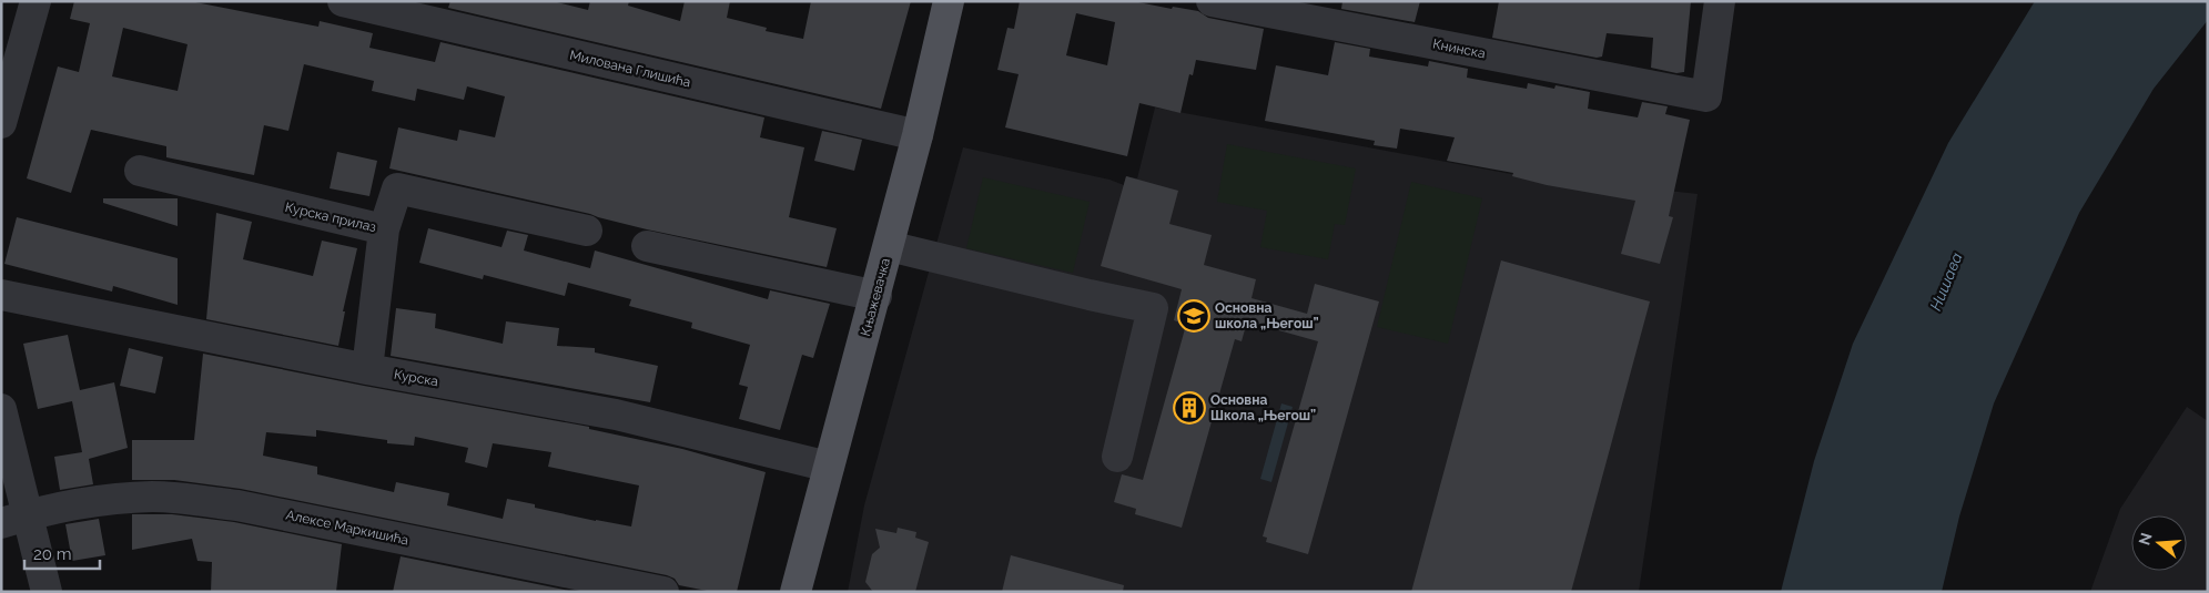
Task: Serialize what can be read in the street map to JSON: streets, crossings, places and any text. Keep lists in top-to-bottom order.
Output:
{
  "streets": {
    "main road": ["Књажевачка"],
    "street": [
      "Книнска",
      "Милована Глишића",
      "Курска прилаз",
      "Курска",
      "Алексе Маркишића"
    ]
  },
  "crossings": [
    ["Милована Глишића", "Књажевачка"],
    ["Курска прилаз", "Курска"],
    ["Књажевачка", "Курска"]
  ],
  "water": ["Нишава"],
  "places": {
    "school or university": ["Основна школа „Његош”"],
    "building": ["Основна Школа „Његош”"]
  },
  "scale_bar": "20 m",
  "north": "left"
}
